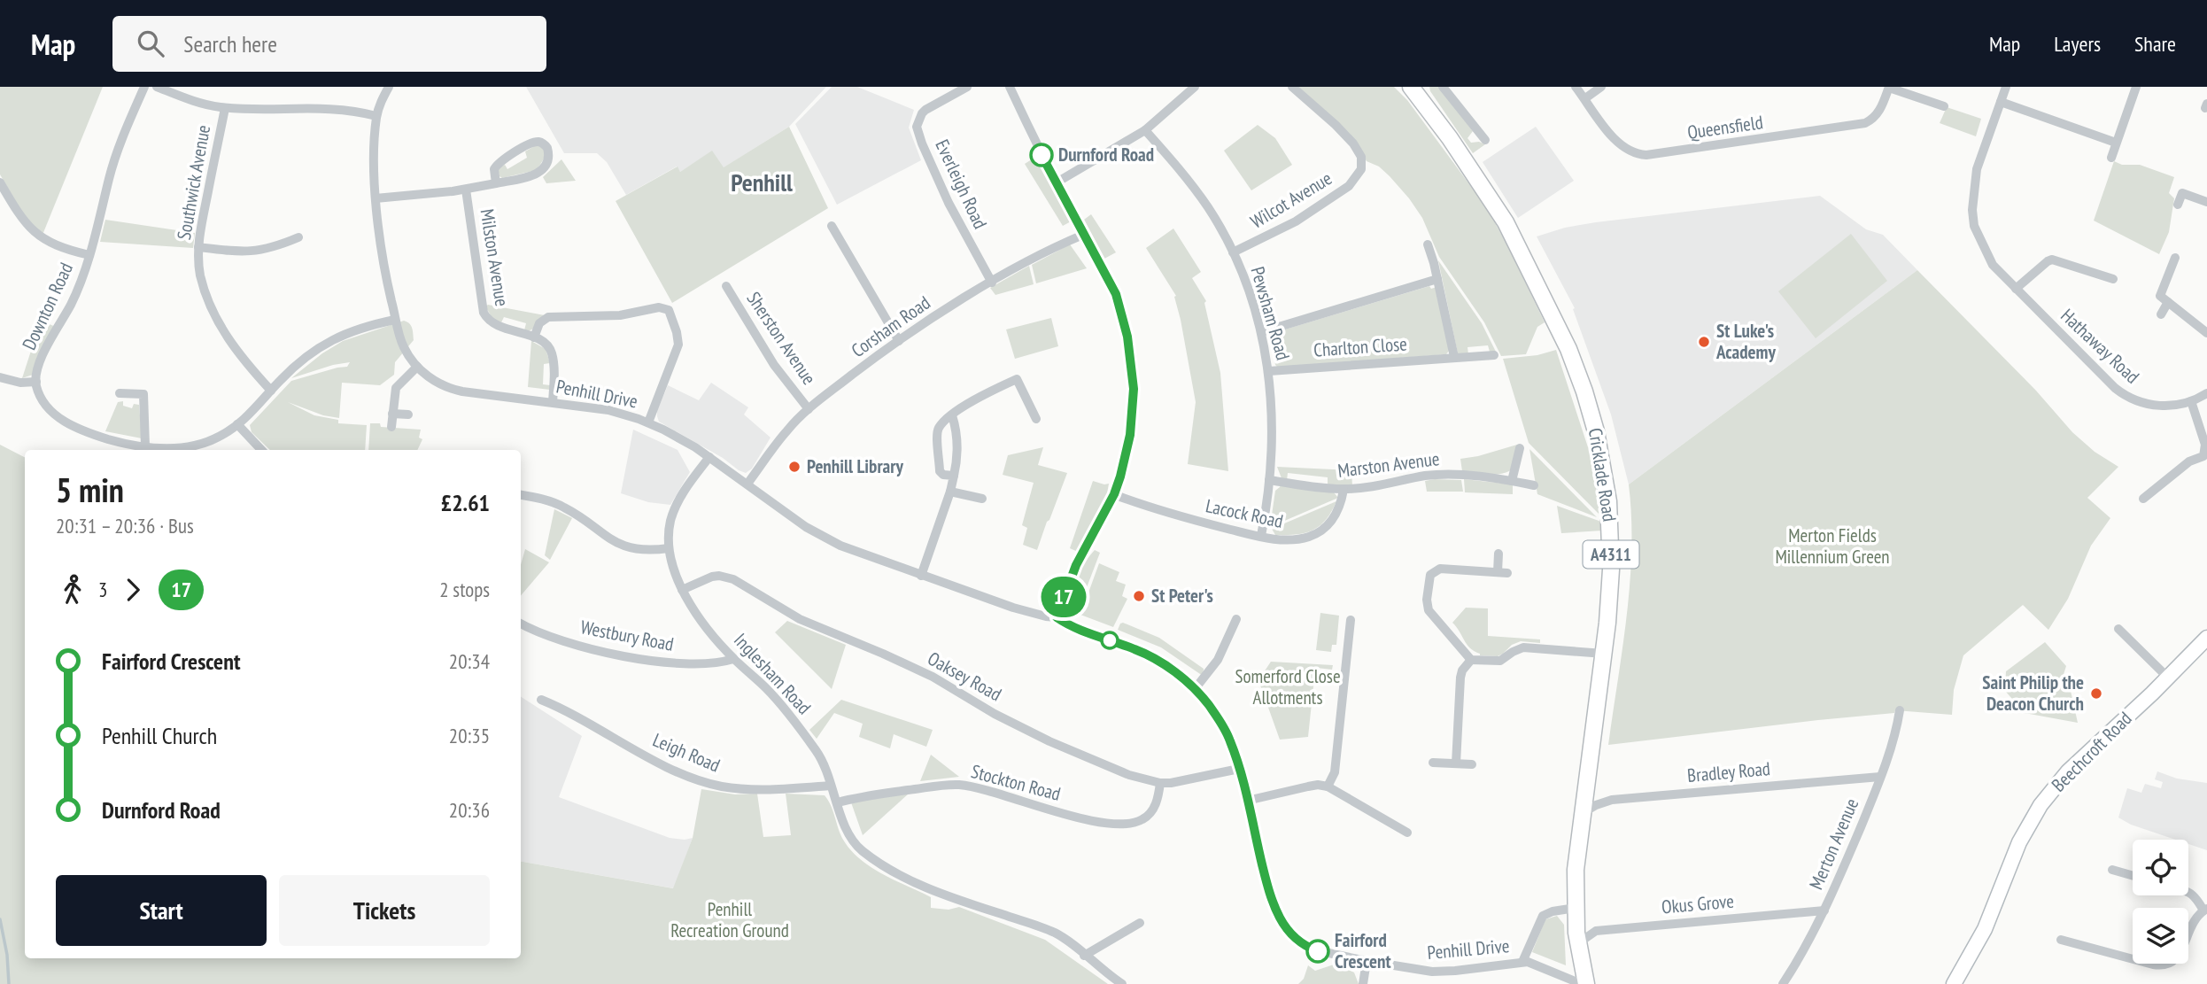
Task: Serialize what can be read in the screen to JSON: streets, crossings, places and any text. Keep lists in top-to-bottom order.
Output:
{
  "streets": {
    "main road": ["Cricklade Road", "A4311", "Beechcroft Road"],
    "street": [
      "Queensfield",
      "Southwick Avenue",
      "Everleigh Road",
      "Wilcot Avenue",
      "Milston Avenue",
      "Downton Road",
      "Pewsham Road",
      "Corsham Road",
      "Sherston Avenue",
      "Hathaway Road",
      "Charlton Close",
      "Penhill Drive",
      "Marston Avenue",
      "Lacock Road",
      "Westbury Road",
      "Inglesham Road",
      "Oaksey Road",
      "Leigh Road",
      "Bradley Road",
      "Stockton Road",
      "Merton Avenue",
      "Okus Grove"
    ]
  },
  "crossings": [
    ["Everleigh Road", "Corsham Road"],
    ["Wilcot Avenue", "Pewsham Road"],
    ["Pewsham Road", "Charlton Close"],
    ["Pewsham Road", "Marston Avenue"],
    ["Pewsham Road", "Lacock Road"],
    ["Corsham Road", "Sherston Avenue"],
    ["Corsham Road", "Penhill Drive"],
    ["Penhill Drive", "Cricklade Road"],
    ["Penhill Drive", "Inglesham Road"],
    ["Penhill Drive", "Oaksey Road"],
    ["Marston Avenue", "Lacock Road"],
    ["Cricklade Road", "Bradley Road"],
    ["Cricklade Road", "Okus Grove"],
    ["Westbury Road", "Inglesham Road"],
    ["Inglesham Road", "Oaksey Road"],
    ["Inglesham Road", "Leigh Road"],
    ["Inglesham Road", "Stockton Road"],
    ["Oaksey Road", "Stockton Road"],
    ["Bradley Road", "Merton Avenue"],
    ["Merton Avenue", "Okus Grove"]
  ],
  "districts": ["Penhill"],
  "parks": ["Merton Fields Millennium Green", "Somerford Close Allotments", "Penhill Recreation Ground"],
  "places": [
    "Durnford Road",
    "St Luke's Academy",
    "Penhill Library",
    "St Peter's",
    "Saint Philip the Deacon Church",
    "Fairford Crescent"
  ],
  "lines": ["bus line 17"],
  "page": {
    "header": "Map",
    "search": "Search here",
    "nav": ["Map", "Layers", "Share"],
    "on_map": "17",
    "heading": ["5 min", "20:31 – 20:36 · Bus", "£2.61"],
    "legs": ["3", "17", "2 stops"],
    "list": [
      {
        "name": "Fairford Crescent",
        "value": "20:34"
      },
      {
        "name": "Penhill Church",
        "value": "20:35"
      },
      {
        "name": "Durnford Road",
        "value": "20:36"
      }
    ],
    "buttons": ["Start", "Tickets"]
  }
}
